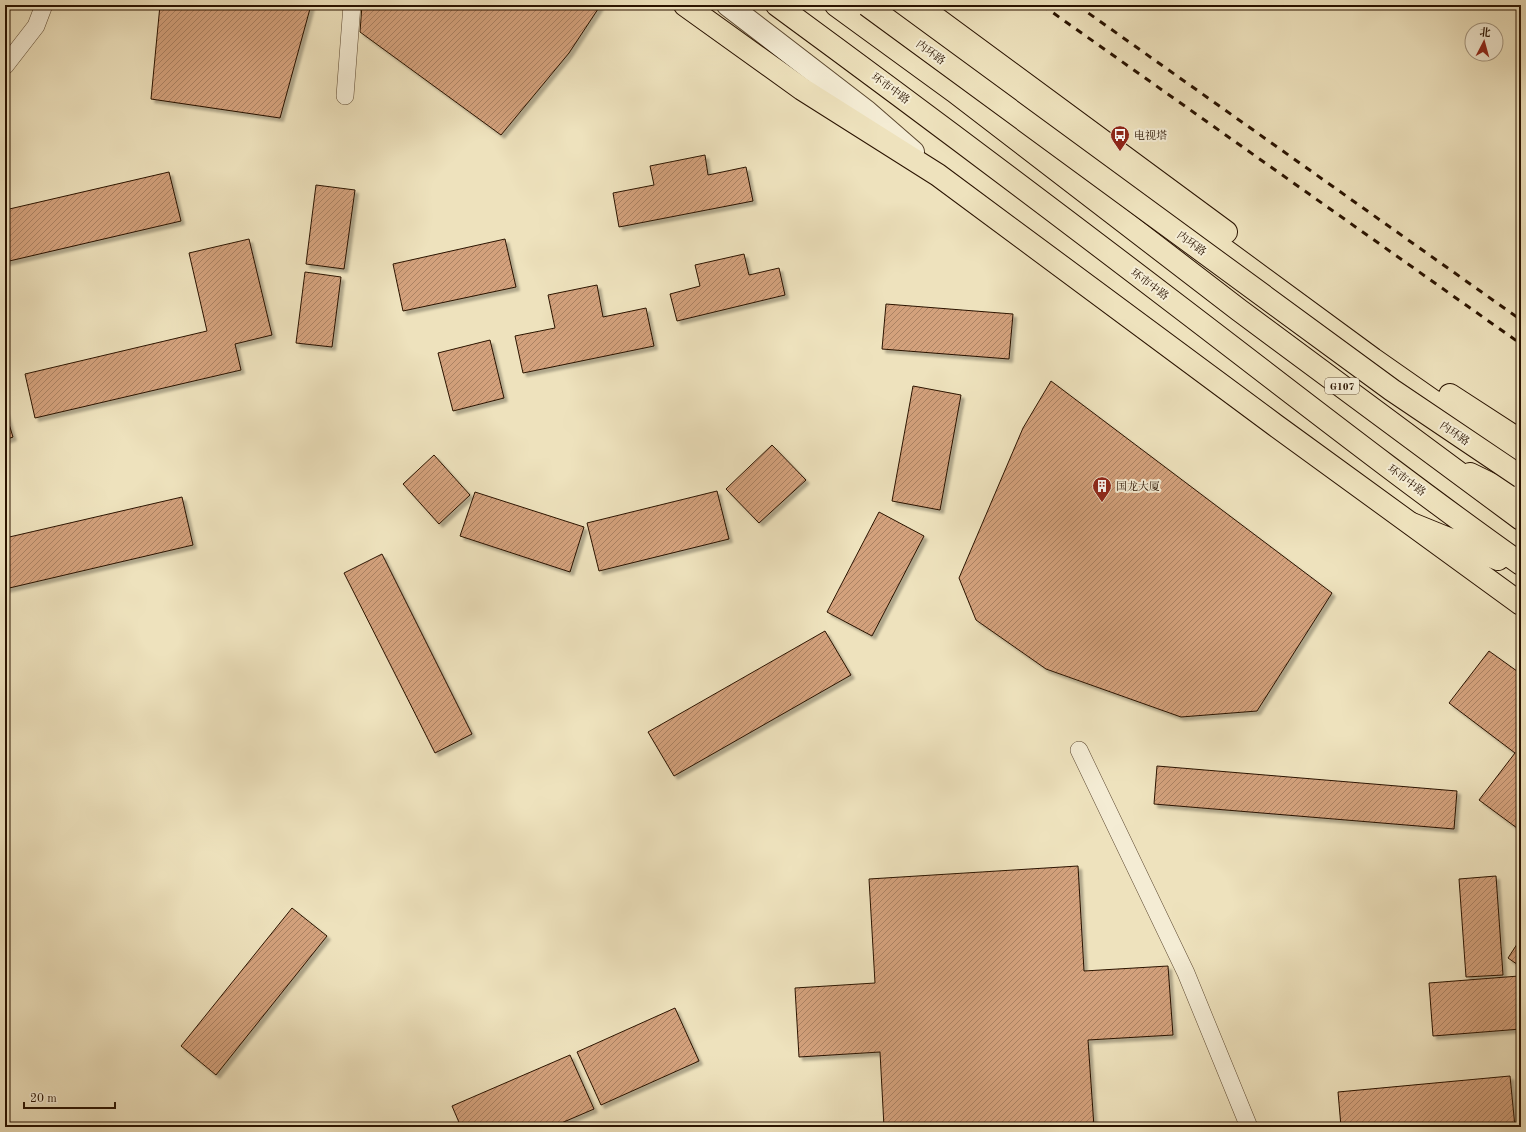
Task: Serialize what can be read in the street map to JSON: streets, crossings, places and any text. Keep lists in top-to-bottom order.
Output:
{
  "streets": {
    "main road": ["内环路", "环市中路", "G107"]
  },
  "places": {
    "bus stop": ["电视塔"],
    "building": ["国龙大厦"]
  },
  "scale_bar": "20 m",
  "north": "top"
}
